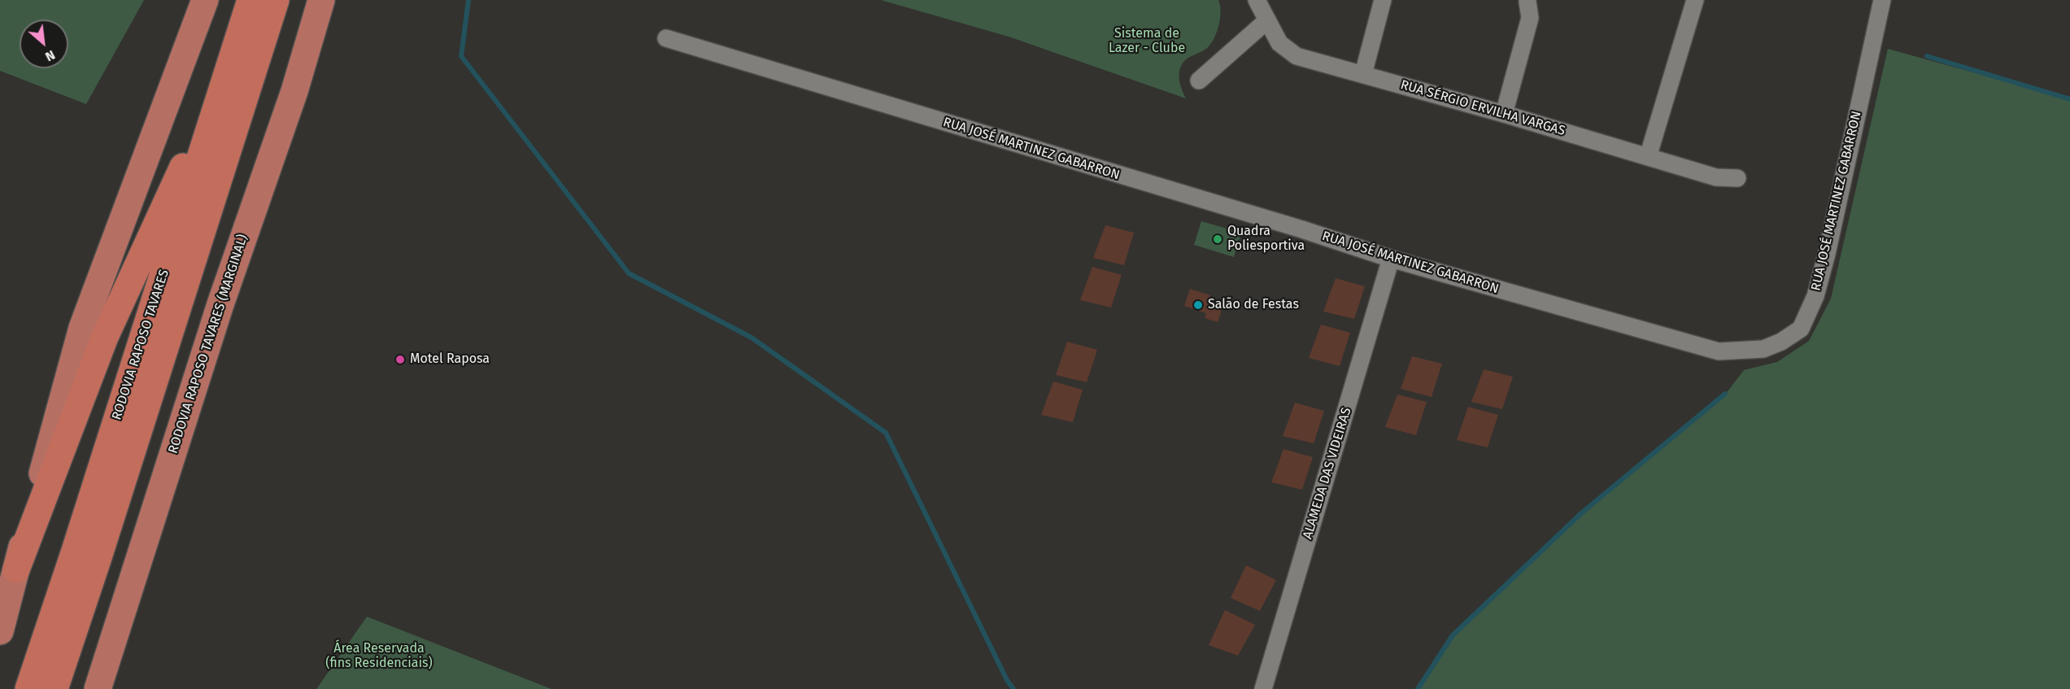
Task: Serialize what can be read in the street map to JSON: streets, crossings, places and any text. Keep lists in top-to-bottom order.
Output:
{
  "streets": {
    "highway": ["RODOVIA RAPOSO TAVARES (MARGINAL)", "RODOVIA RAPOSO TAVARES"],
    "street": ["RUA SÉRGIO ERVILHA VARGAS", "RUA JOSÉ MARTINEZ GABARRON", "ALAMEDA DAS VIDEIRAS"]
  },
  "crossings": [
    ["RUA JOSÉ MARTINEZ GABARRON", "ALAMEDA DAS VIDEIRAS"]
  ],
  "parks": ["Sistema de Lazer - Clube", "Área Reservada (fins Residenciais)"],
  "places": ["Quadra Poliesportiva", "Salão de Festas", "Motel Raposa"],
  "north": "bottom right"
}
